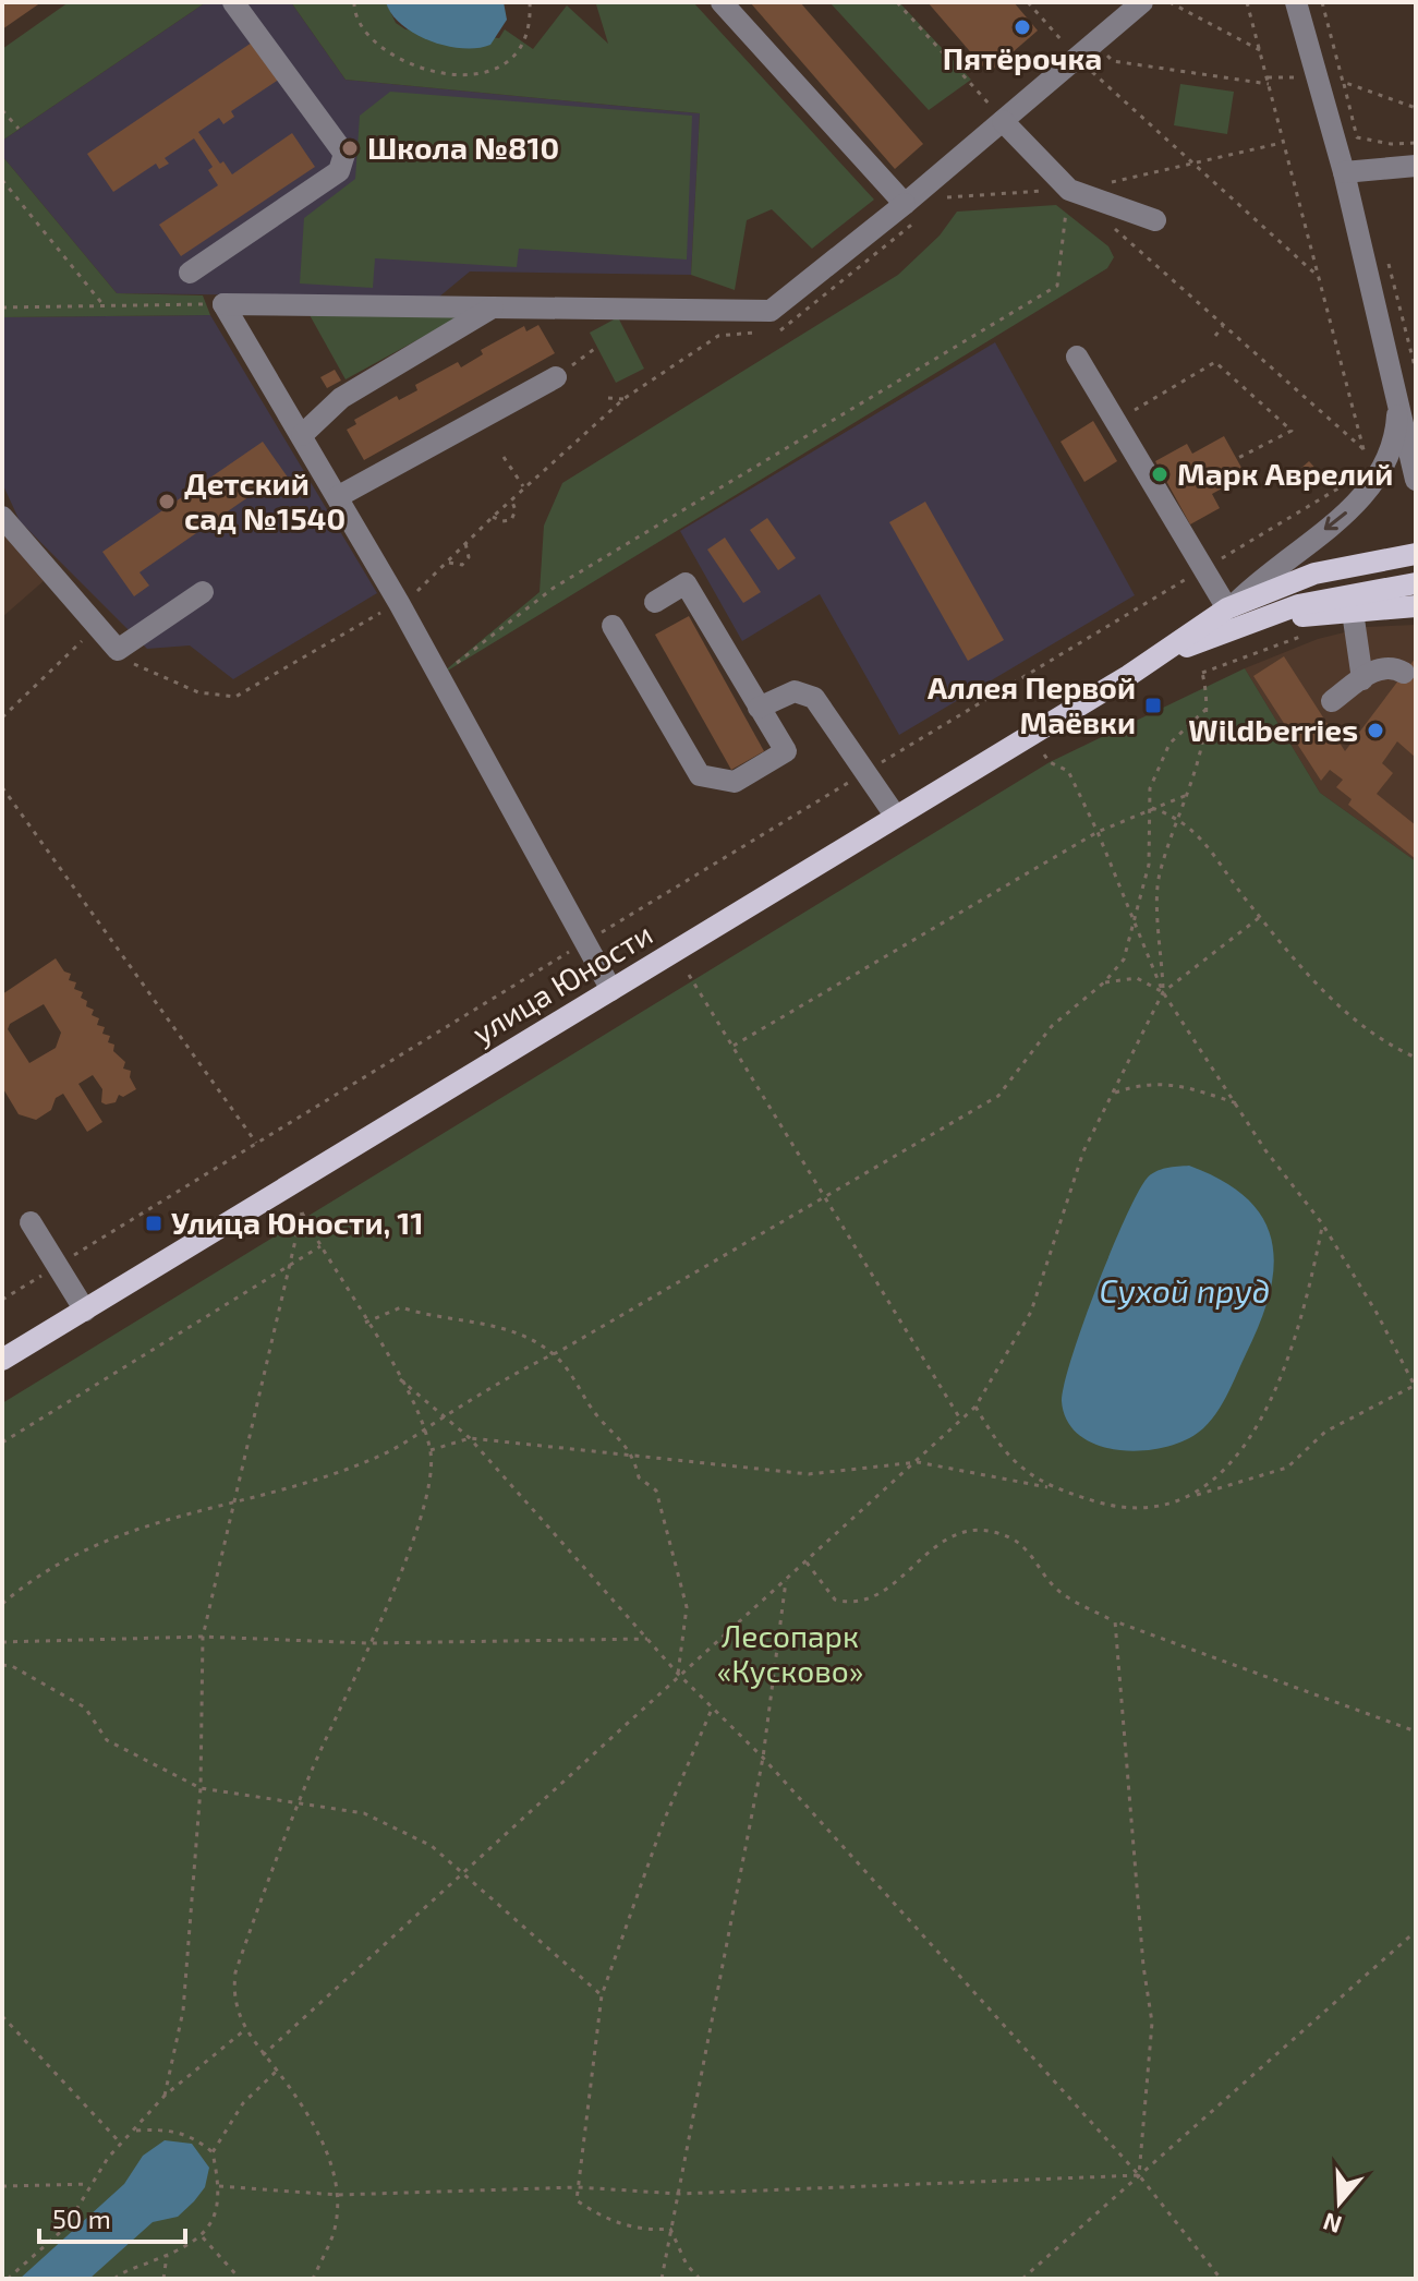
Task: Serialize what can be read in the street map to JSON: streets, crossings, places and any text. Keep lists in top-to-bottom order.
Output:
{
  "streets": {
    "main road": ["улица Юности"]
  },
  "water": ["Сухой пруд"],
  "parks": ["Лесопарк «Кусково»"],
  "places": {
    "other": [
      "Пятёрочка",
      "Школа №810",
      "Марк Аврелий",
      "Детский сад №1540",
      "Wildberries"
    ],
    "transit": ["Аллея Первой Маёвки", "Улица Юности, 11"]
  },
  "scale_bar": "50 m",
  "north": "bottom"
}
